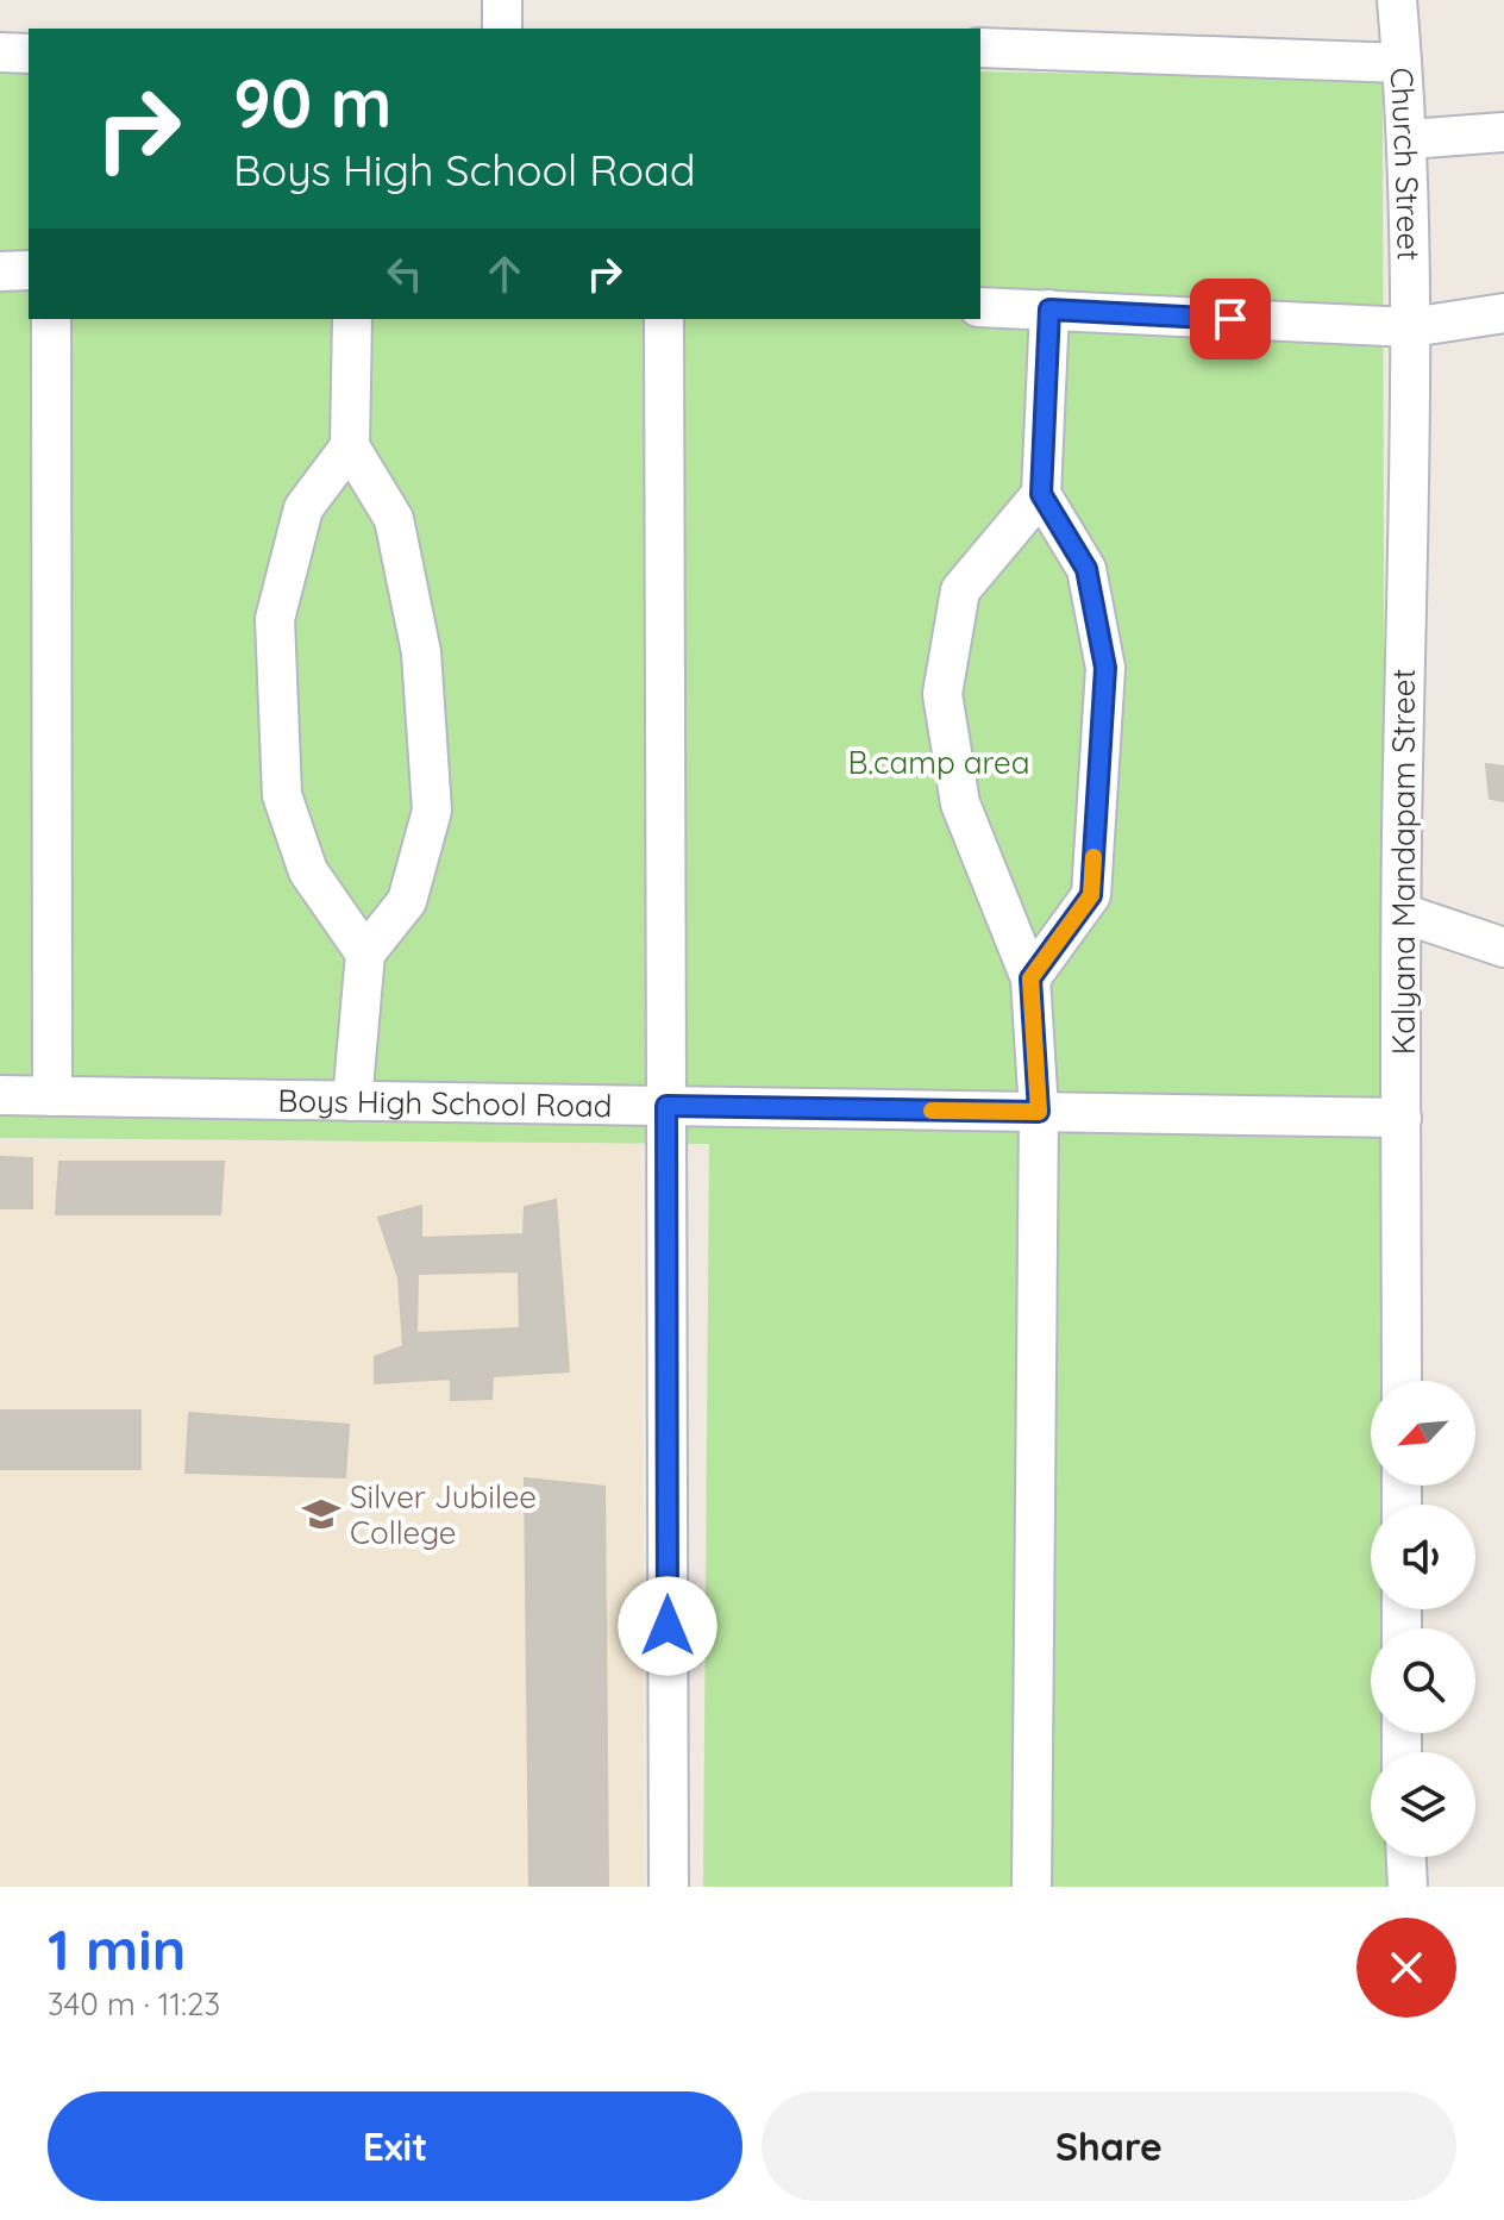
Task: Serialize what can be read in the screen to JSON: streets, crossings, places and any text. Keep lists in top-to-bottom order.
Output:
{
  "streets": {
    "street": ["Church Street", "Kalyana Mandapam Street", "Boys High School Road"]
  },
  "crossings": [
    ["Church Street", "Kalyana Mandapam Street"],
    ["Kalyana Mandapam Street", "Boys High School Road"]
  ],
  "parks": ["B.camp area"],
  "places": {
    "school or university": ["Silver Jubilee College"]
  },
  "north": "bottom left",
  "page": {
    "turn": ["90 m", "Boys High School Road"],
    "heading": ["1 min", "340 m · 11:23"],
    "buttons": ["Exit", "Share"]
  }
}
